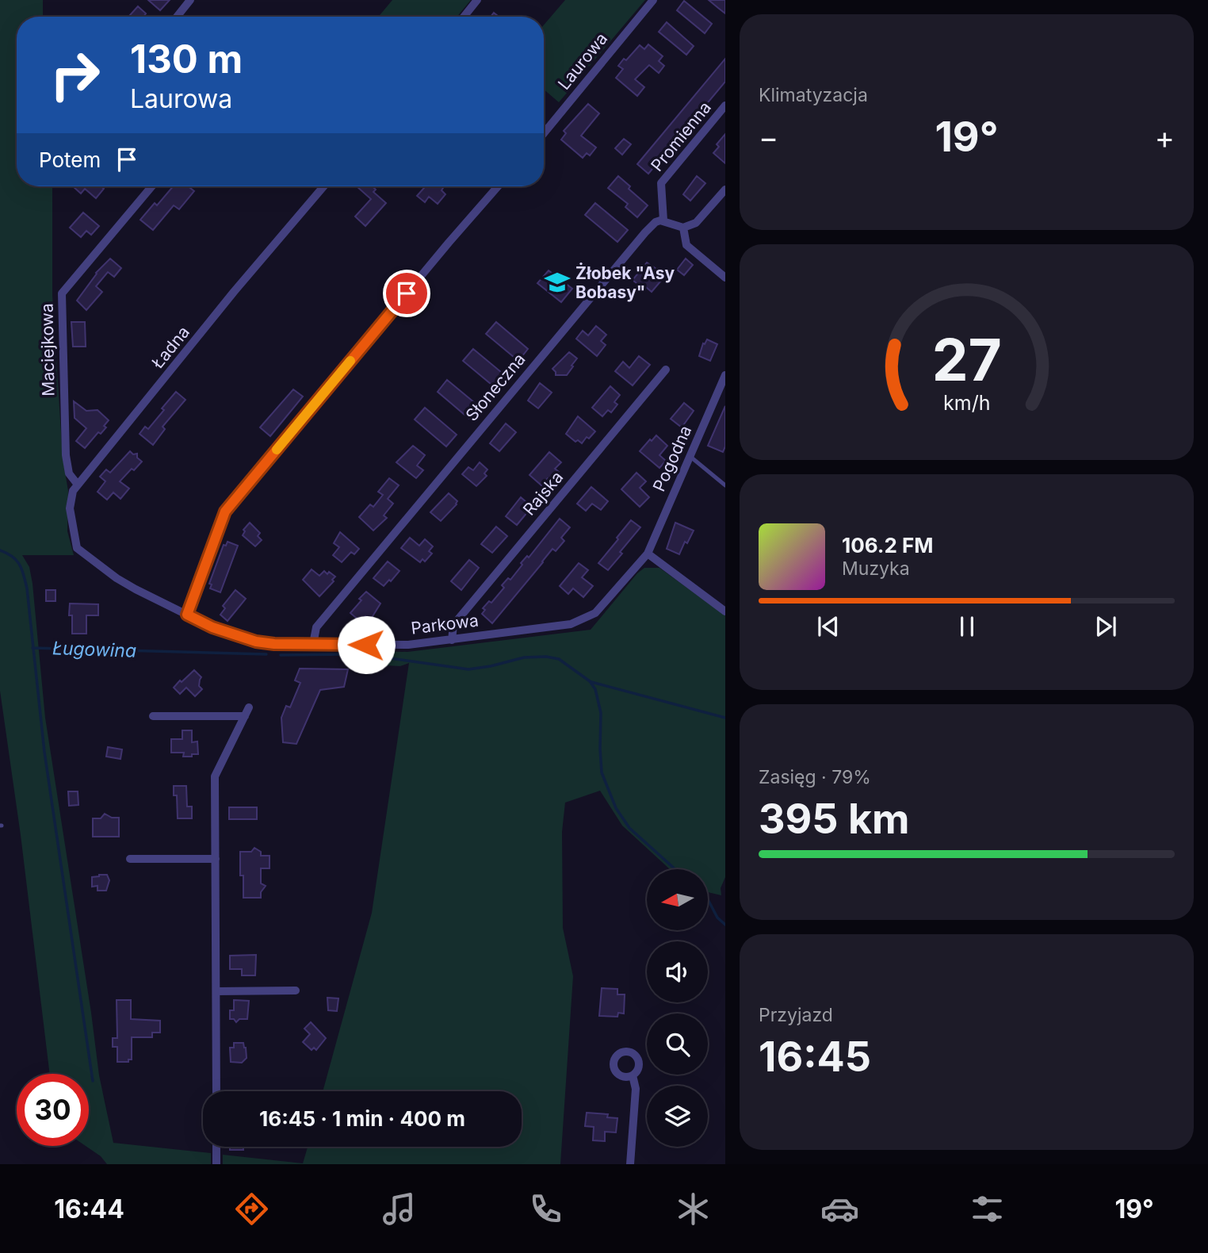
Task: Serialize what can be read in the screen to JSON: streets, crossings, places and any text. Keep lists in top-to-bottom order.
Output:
{
  "streets": {
    "street": [
      "Laurowa",
      "Promienna",
      "Ładna",
      "Maciejkowa",
      "Słoneczna",
      "Pogodna",
      "Rajska",
      "Parkowa"
    ]
  },
  "crossings": [
    ["Promienna", "Słoneczna"],
    ["Ładna", "Maciejkowa"],
    ["Ładna", "Parkowa"],
    ["Słoneczna", "Parkowa"],
    ["Pogodna", "Parkowa"],
    ["Rajska", "Parkowa"]
  ],
  "water": ["Ługowina"],
  "places": {
    "school or university": ["Żłobek \"Asy Bobasy\""]
  },
  "north": "left",
  "page": {
    "tile": [
      "Klimatyzacja",
      ["Zasięg · 79%", "395 km"],
      ["Przyjazd", "16:45"]
    ],
    "turn": ["130 m", "Laurowa"],
    "heat": ["−", "19°", "+"],
    "then": "Potem",
    "song": ["106.2 FM", "Muzyka"],
    "limit": "30",
    "trip": "16:45 · 1 min · 400 m",
    "tabs": ["16:44", "19°"],
    "gauge": ["27", "km/h"]
  }
}
